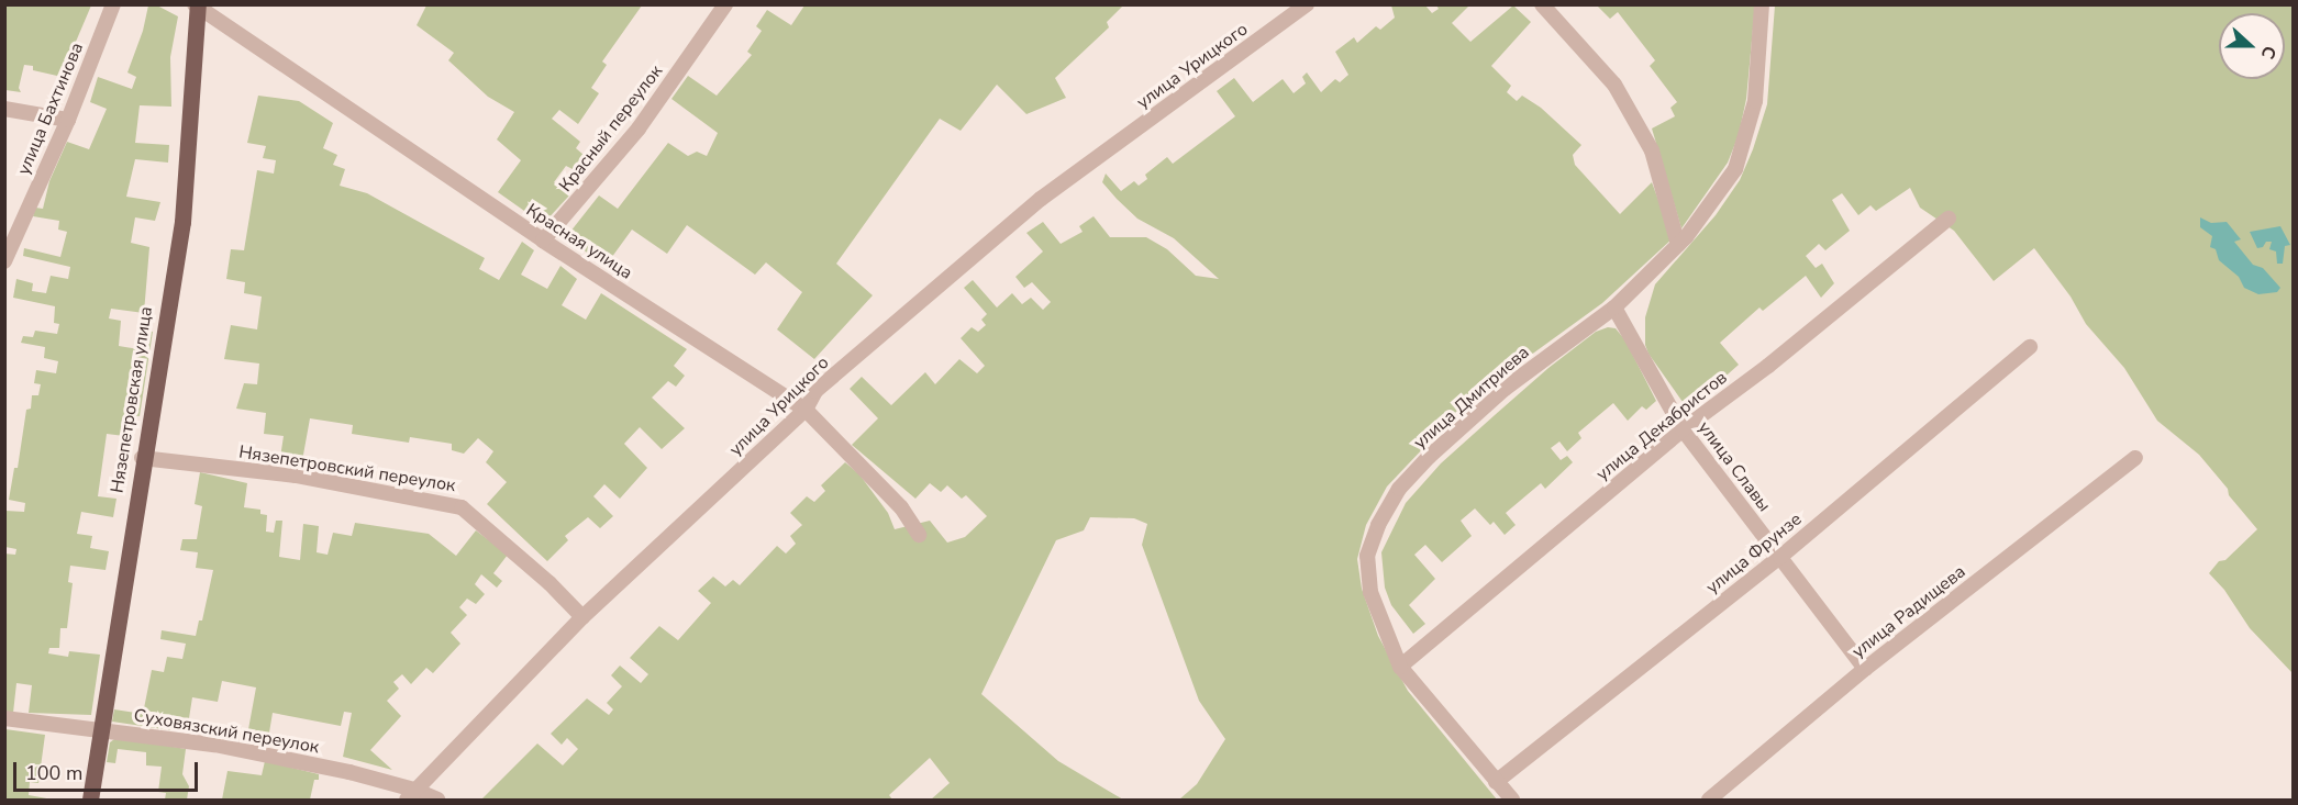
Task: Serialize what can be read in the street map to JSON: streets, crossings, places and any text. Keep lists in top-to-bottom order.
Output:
{
  "streets": {
    "main road": ["Нязепетровская улица"],
    "street": [
      "улица Урицкого",
      "улица Бахтинова",
      "Красный переулок",
      "Красная улица",
      "улица Дмитриева",
      "улица Декабристов",
      "улица Славы",
      "Нязепетровский переулок",
      "улица Фрунзе",
      "улица Радищева",
      "Суховязский переулок"
    ]
  },
  "crossings": [
    ["улица Урицкого", "Красная улица"],
    ["улица Урицкого", "Нязепетровский переулок"],
    ["улица Урицкого", "Суховязский переулок"],
    ["Красный переулок", "Красная улица"],
    ["Красная улица", "Нязепетровская улица"],
    ["улица Дмитриева", "улица Декабристов"],
    ["улица Дмитриева", "улица Славы"],
    ["улица Дмитриева", "улица Фрунзе"],
    ["Нязепетровская улица", "Нязепетровский переулок"],
    ["Нязепетровская улица", "Суховязский переулок"],
    ["улица Декабристов", "улица Славы"],
    ["улица Славы", "улица Фрунзе"],
    ["улица Славы", "улица Радищева"]
  ],
  "scale_bar": "100 m",
  "north": "right"
}
